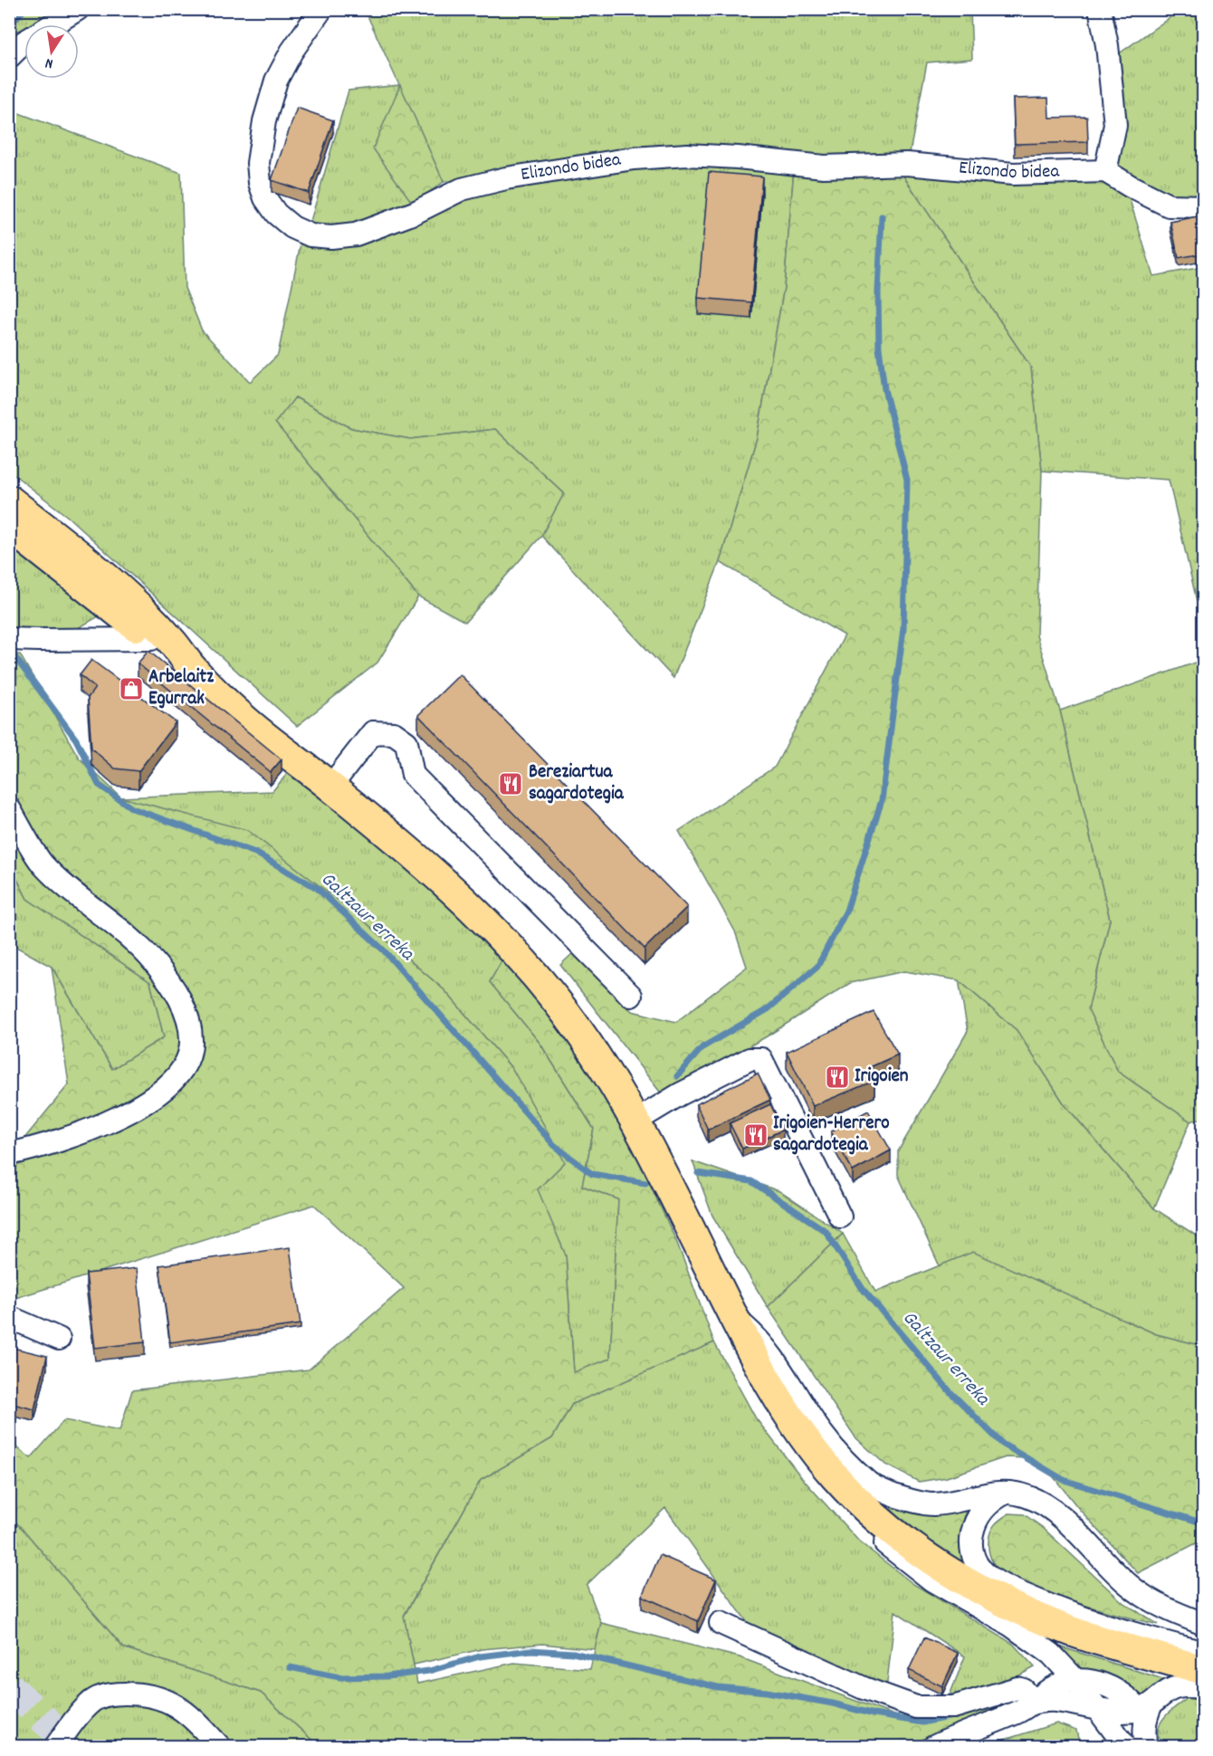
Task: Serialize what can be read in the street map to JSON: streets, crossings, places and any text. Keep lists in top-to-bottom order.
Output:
{
  "streets": {
    "street": ["Elizondo bidea"]
  },
  "water": ["Galtzaur erreka"],
  "places": {
    "shop": ["Arbelaitz Egurrak"],
    "restaurant": ["Bereziartua sagardotegia", "Irigoien", "Irigoien-Herrero sagardotegia"]
  },
  "north": "bottom"
}
